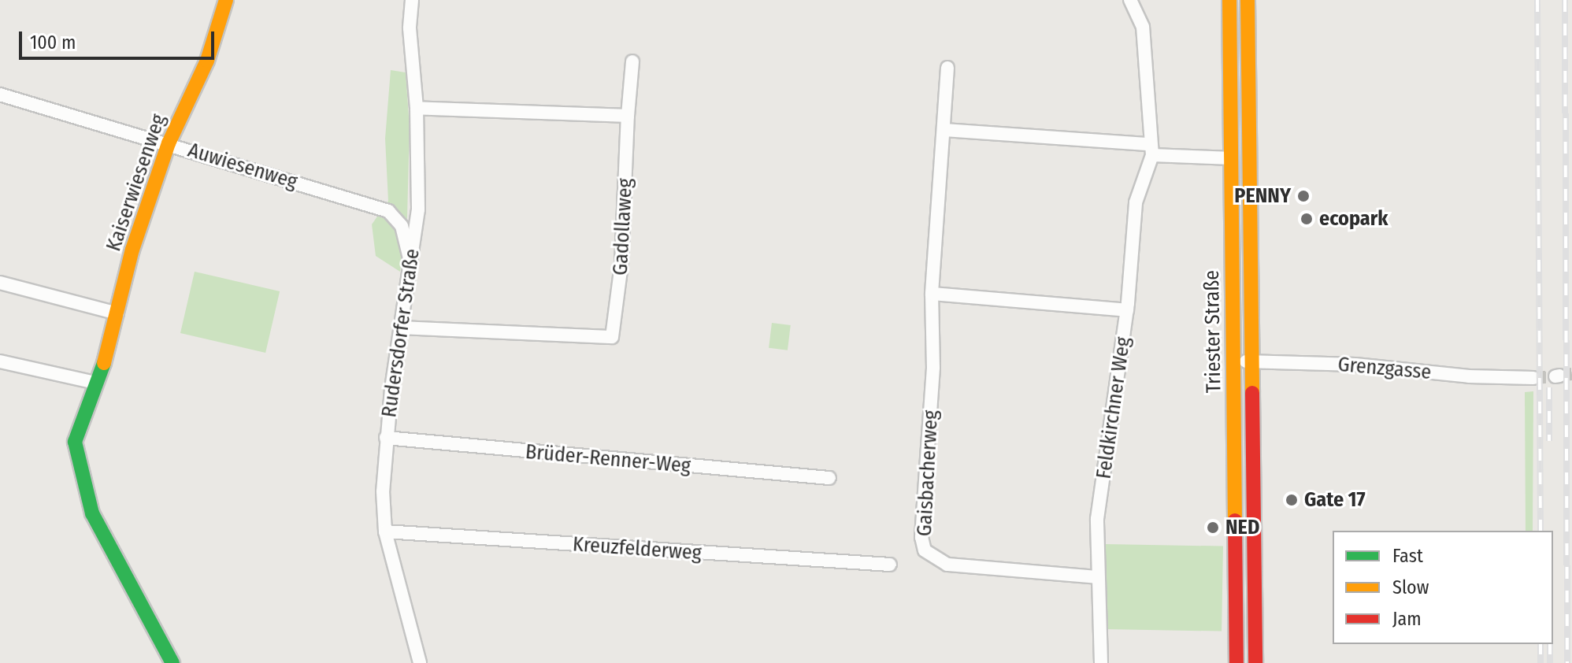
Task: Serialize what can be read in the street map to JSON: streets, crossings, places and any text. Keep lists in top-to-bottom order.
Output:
{
  "streets": {
    "main road": ["Kaiserwiesenweg", "Triester Straße"],
    "street": [
      "Auwiesenweg",
      "Gadollaweg",
      "Rudersdorfer Straße",
      "Grenzgasse",
      "Feldkirchner Weg",
      "Brüder-Renner-Weg",
      "Gaisbacherweg",
      "Kreuzfelderweg"
    ]
  },
  "crossings": [
    ["Auwiesenweg", "Kaiserwiesenweg"],
    ["Auwiesenweg", "Rudersdorfer Straße"],
    ["Gadollaweg", "Rudersdorfer Straße"],
    ["Triester Straße", "Grenzgasse"],
    ["Rudersdorfer Straße", "Brüder-Renner-Weg"],
    ["Rudersdorfer Straße", "Kreuzfelderweg"],
    ["Feldkirchner Weg", "Gaisbacherweg"]
  ],
  "places": [
    "PENNY",
    "ecopark",
    "Gate 17",
    "NED"
  ],
  "legend": ["Fast", "Slow", "Jam"],
  "scale_bar": "100 m"
}
